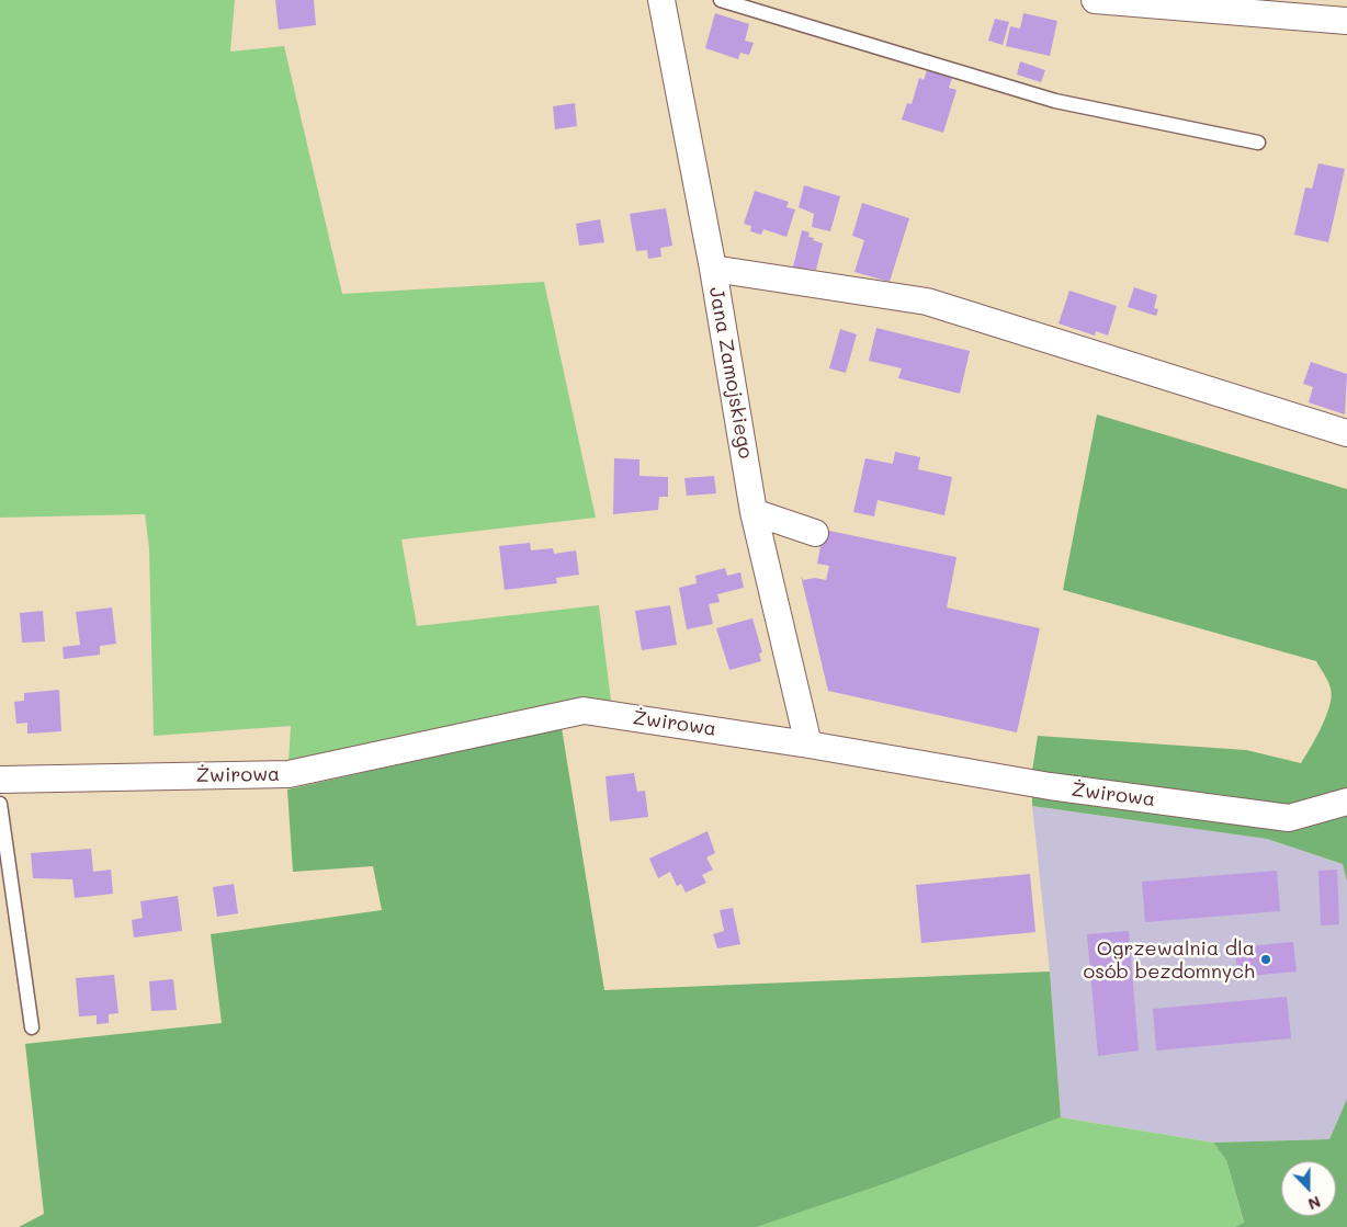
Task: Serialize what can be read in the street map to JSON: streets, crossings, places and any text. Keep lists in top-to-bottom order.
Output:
{
  "streets": {
    "street": ["Jana Zamojskiego", "Żwirowa"]
  },
  "crossings": [
    ["Jana Zamojskiego", "Żwirowa"]
  ],
  "places": ["Ogrzewalnia dla osób bezdomnych"],
  "north": "bottom"
}
